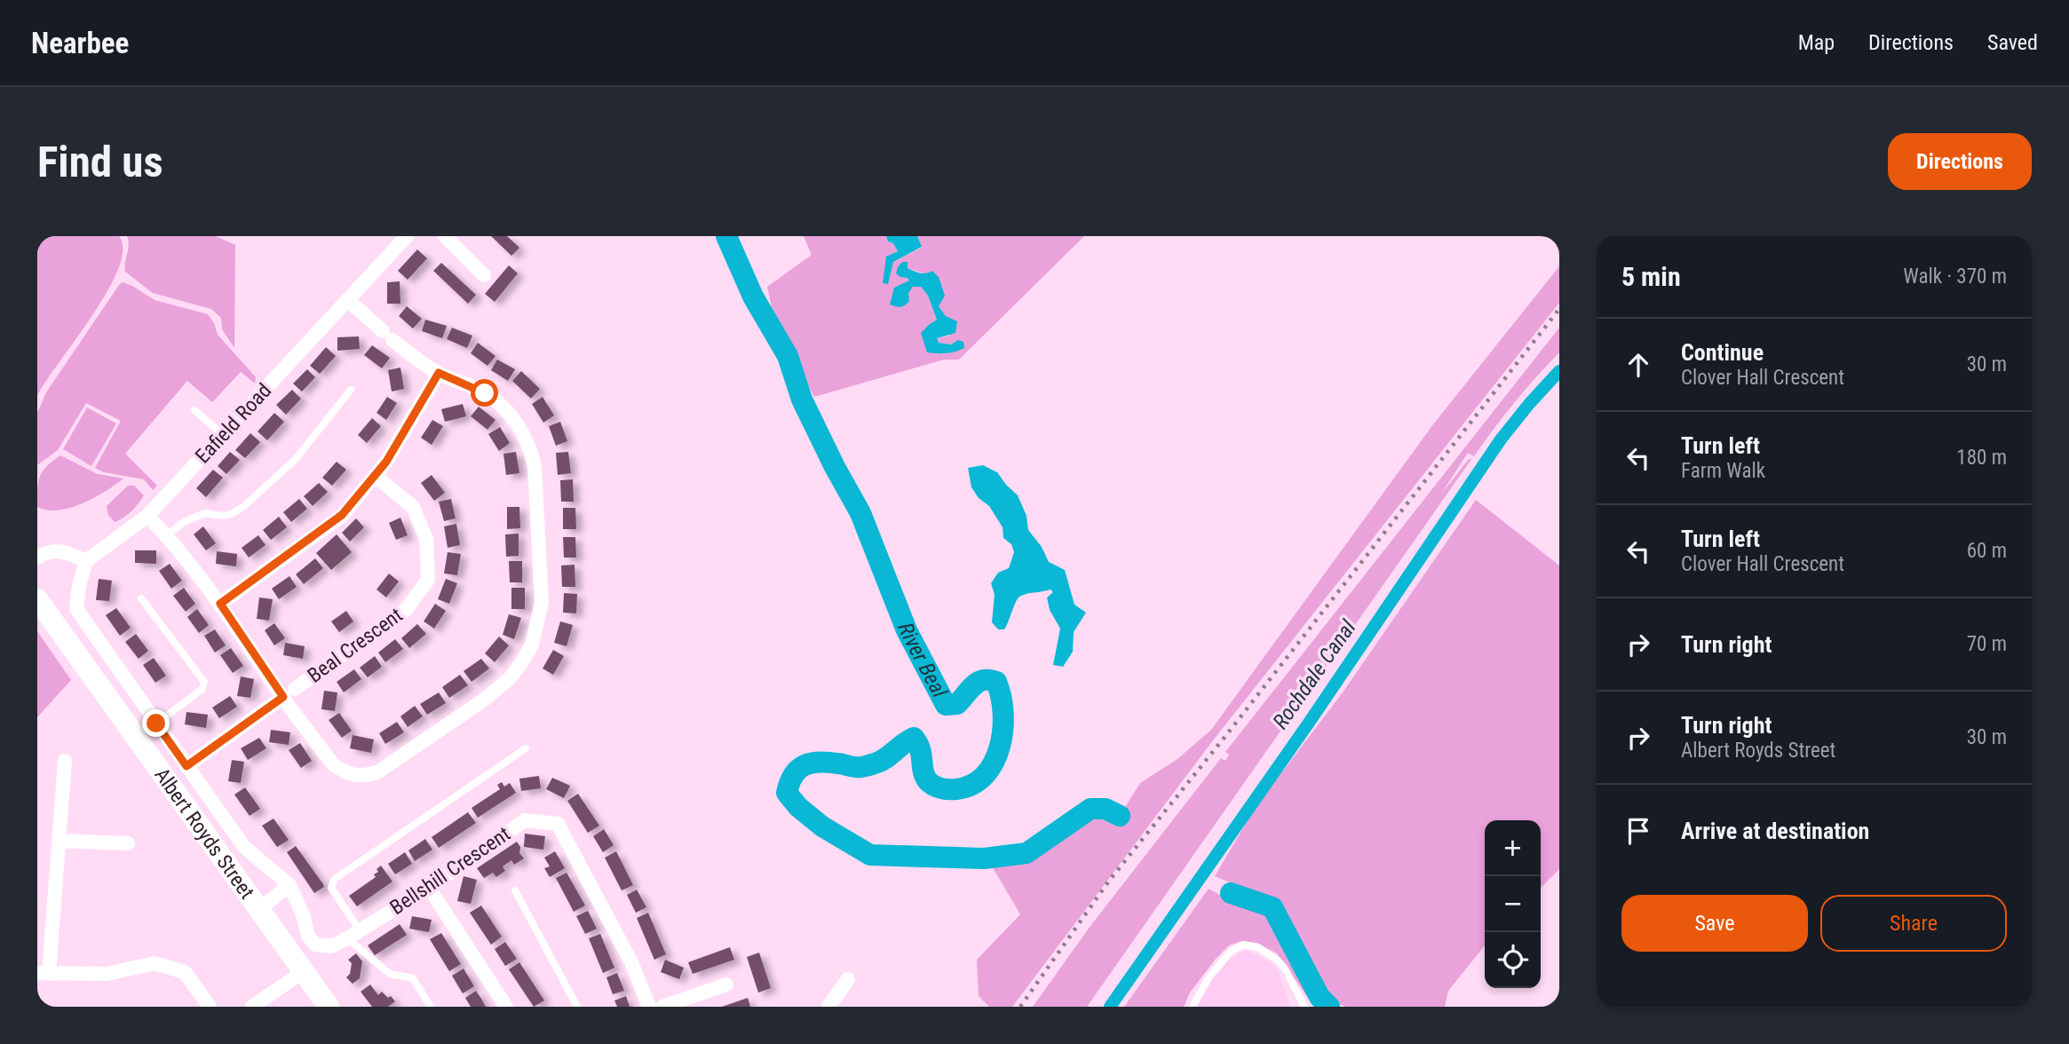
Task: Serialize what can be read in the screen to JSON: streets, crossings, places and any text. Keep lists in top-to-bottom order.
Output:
{
  "streets": {
    "main road": ["Albert Royds Street"],
    "street": ["Eafield Road", "Beal Crescent", "Bellshill Crescent"]
  },
  "crossings": [
    ["Eafield Road", "Albert Royds Street"],
    ["Beal Crescent", "Albert Royds Street"],
    ["Albert Royds Street", "Bellshill Crescent"]
  ],
  "water": ["River Beal", "Rochdale Canal"],
  "page": {
    "header": "Nearbee",
    "nav": ["Map", "Directions", "Saved"],
    "buttons": [
      "Directions",
      ["Save", "Share"]
    ],
    "title": "Find us",
    "heading": ["5 min", "Walk · 370 m"],
    "list": [
      ["Continue", "Clover Hall Crescent", "30 m"],
      ["Turn left", "Farm Walk", "180 m"],
      ["Turn left", "Clover Hall Crescent", "60 m"],
      ["Turn right", "70 m"],
      ["Turn right", "Albert Royds Street", "30 m"],
      "Arrive at destination"
    ],
    "map_buttons": ["+", "−"]
  }
}
